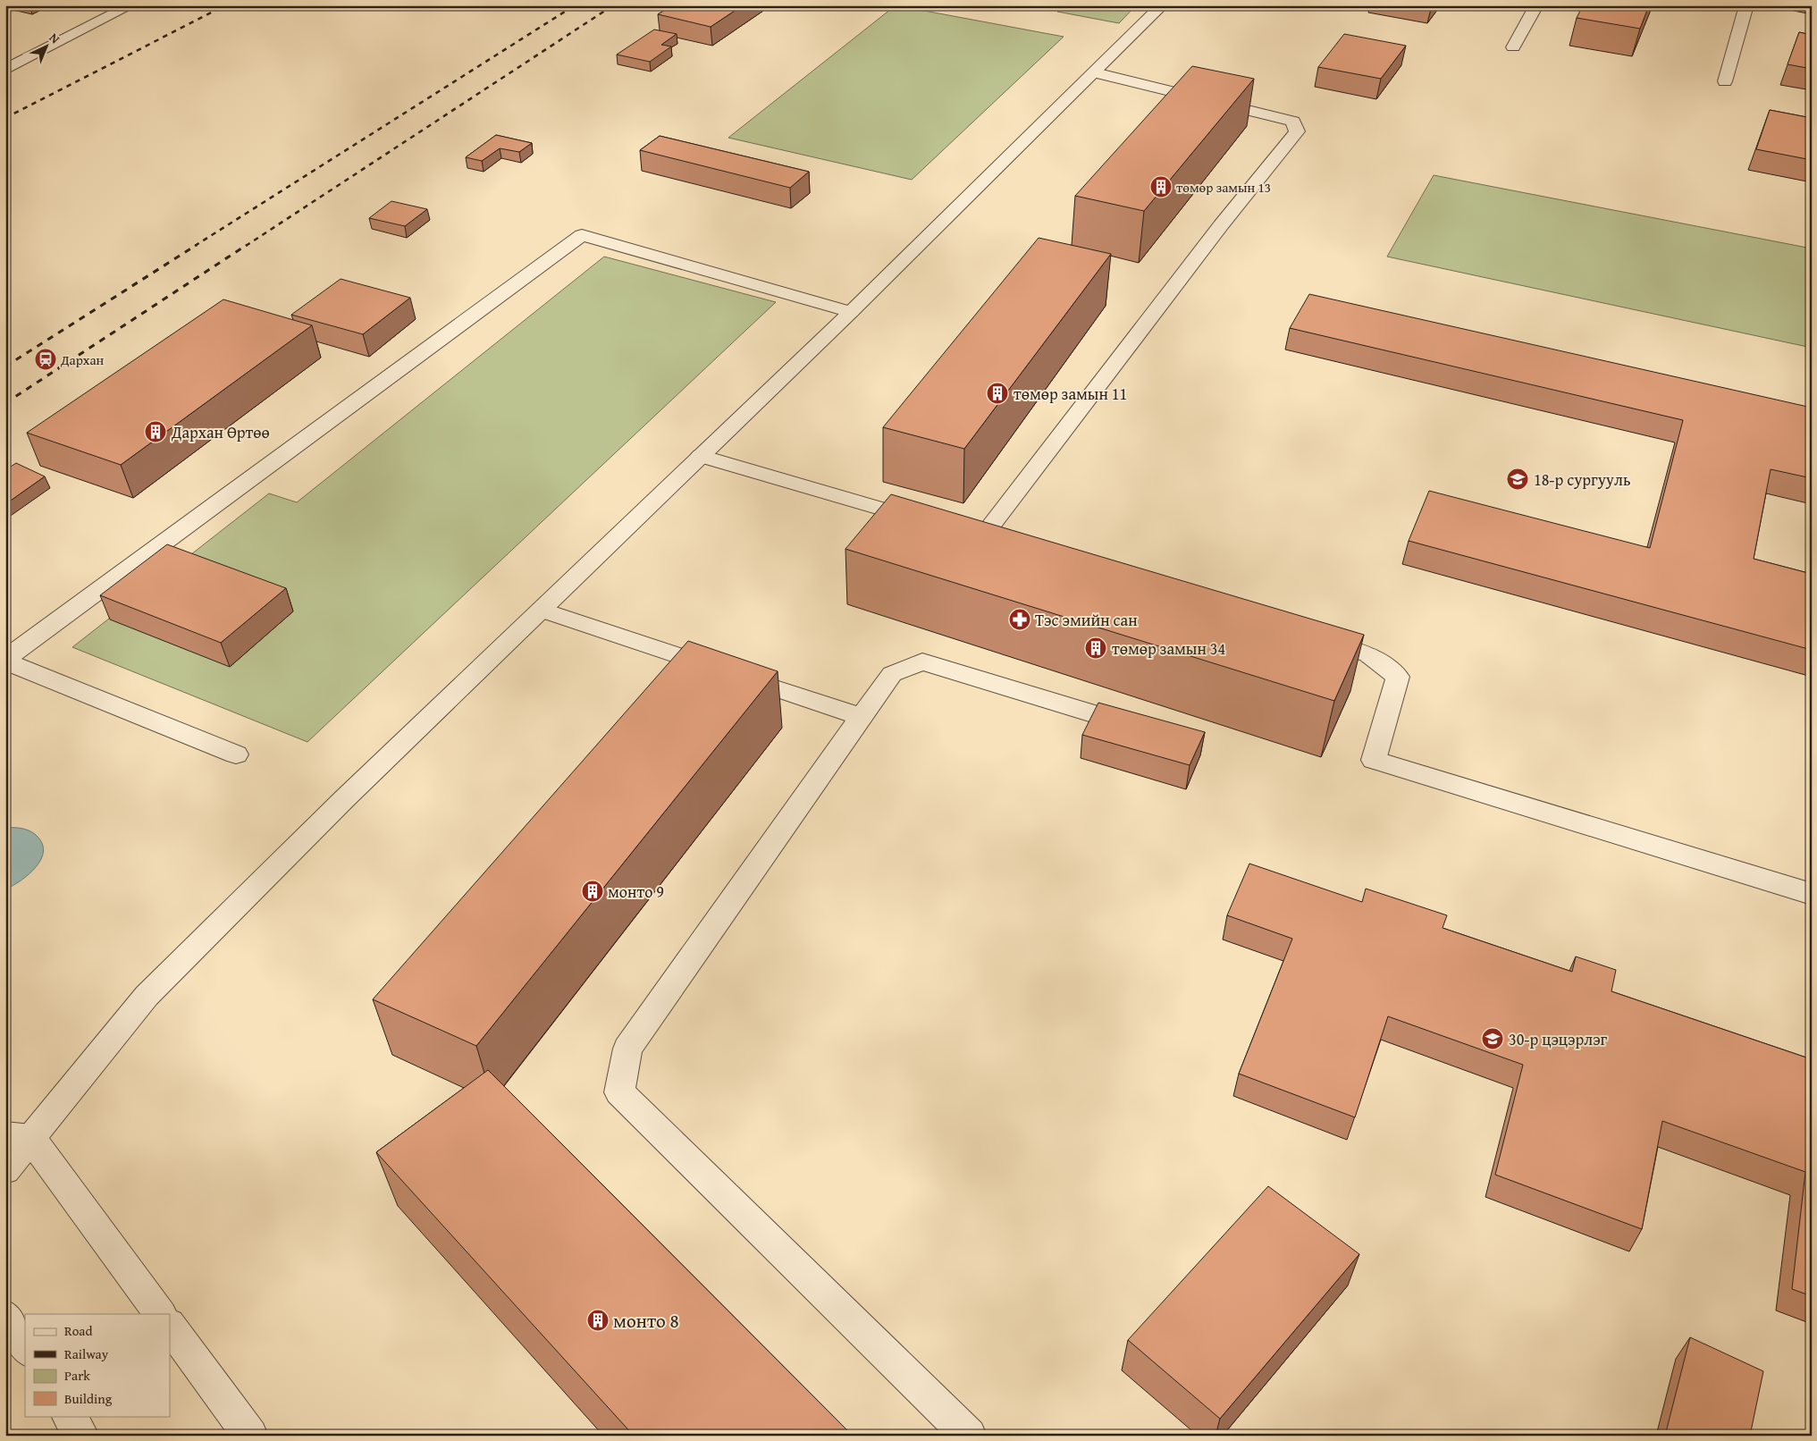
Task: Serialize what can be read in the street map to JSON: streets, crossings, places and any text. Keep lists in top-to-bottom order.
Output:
{
  "places": {
    "building": [
      "төмөр замын 13",
      "төмөр замын 11",
      "Дархан Өртөө",
      "төмөр замын 34",
      "монто 9",
      "монто 8"
    ],
    "station": ["Дархан"],
    "school or university": ["18-р сургууль", "30-р цэцэрлэг"],
    "pharmacy": ["Тэс эмийн сан"]
  },
  "legend": [
    "Road",
    "Railway",
    "Park",
    "Building"
  ],
  "north": "top right"
}
